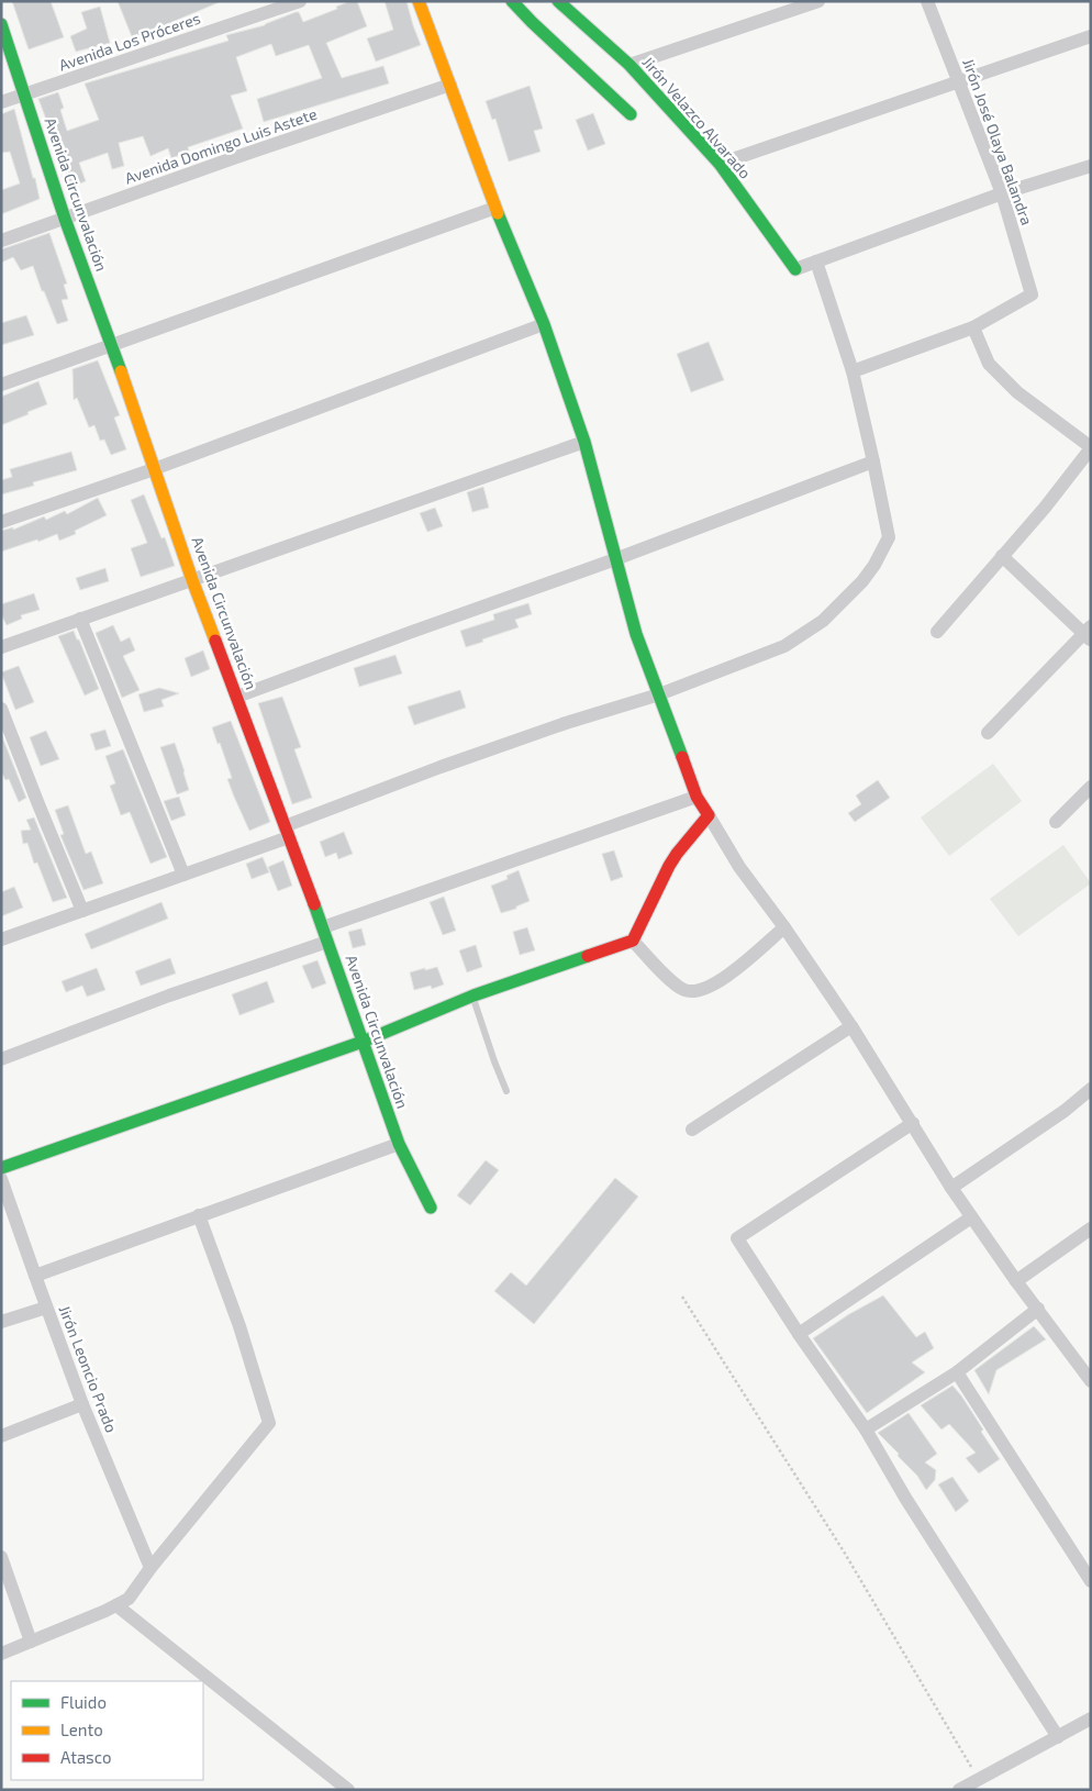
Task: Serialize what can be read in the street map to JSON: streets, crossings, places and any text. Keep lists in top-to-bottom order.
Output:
{
  "streets": {
    "street": [
      "Avenida Los Próceres",
      "Jirón Velazco Alvarado",
      "Jirón José Olaya Balandra",
      "Avenida Domingo Luis Astete",
      "Avenida Circunvalación",
      "Jirón Leoncio Prado"
    ]
  },
  "crossings": [
    ["Avenida Los Próceres", "Avenida Circunvalación"],
    ["Avenida Domingo Luis Astete", "Avenida Circunvalación"]
  ],
  "legend": ["Fluido", "Lento", "Atasco"]
}
